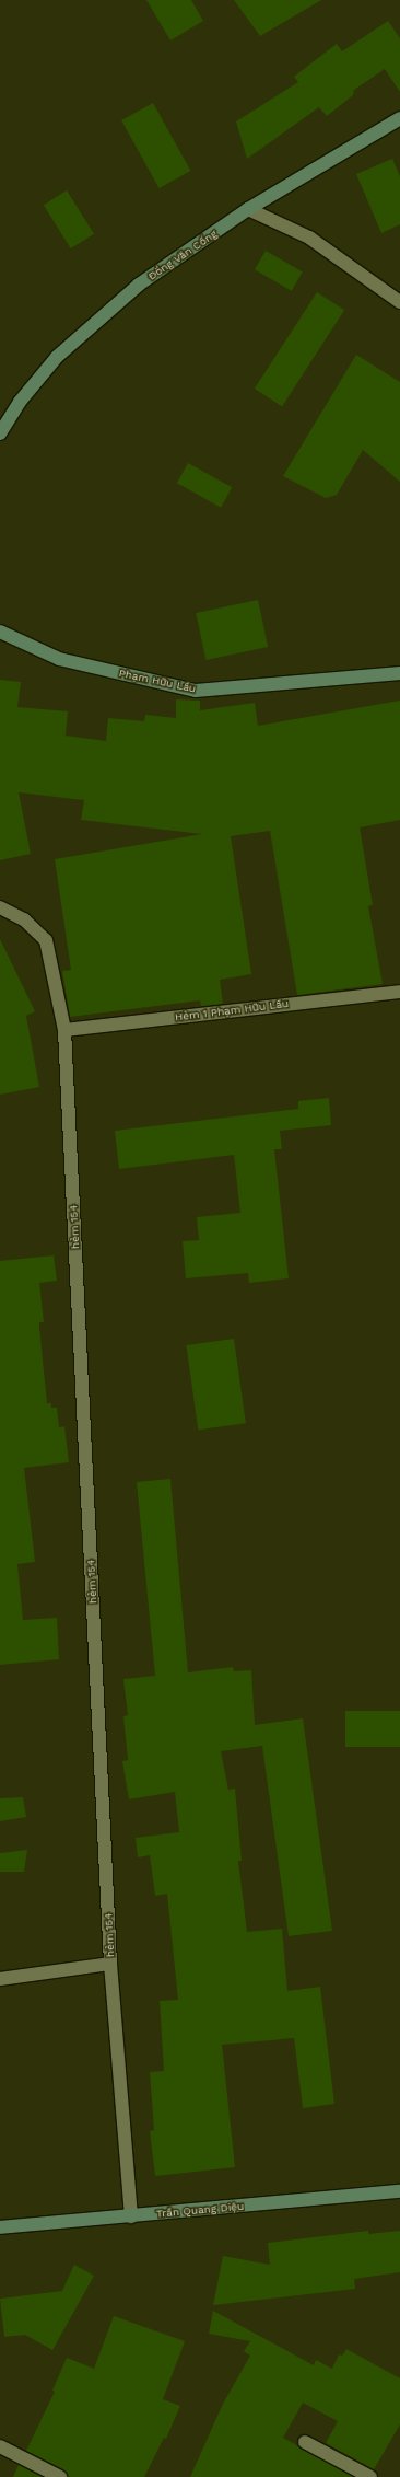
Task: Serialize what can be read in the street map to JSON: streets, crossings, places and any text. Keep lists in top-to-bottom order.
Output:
{
  "streets": {
    "street": [
      "Đồng Văn Cống",
      "Phạm Hữu Lầu",
      "Hẻm 1 Phạm Hữu Lầu",
      "hẻm 154",
      "Trần Quang Diệu"
    ]
  },
  "crossings": [
    ["Hẻm 1 Phạm Hữu Lầu", "hẻm 154"],
    ["hẻm 154", "Trần Quang Diệu"]
  ]
}
